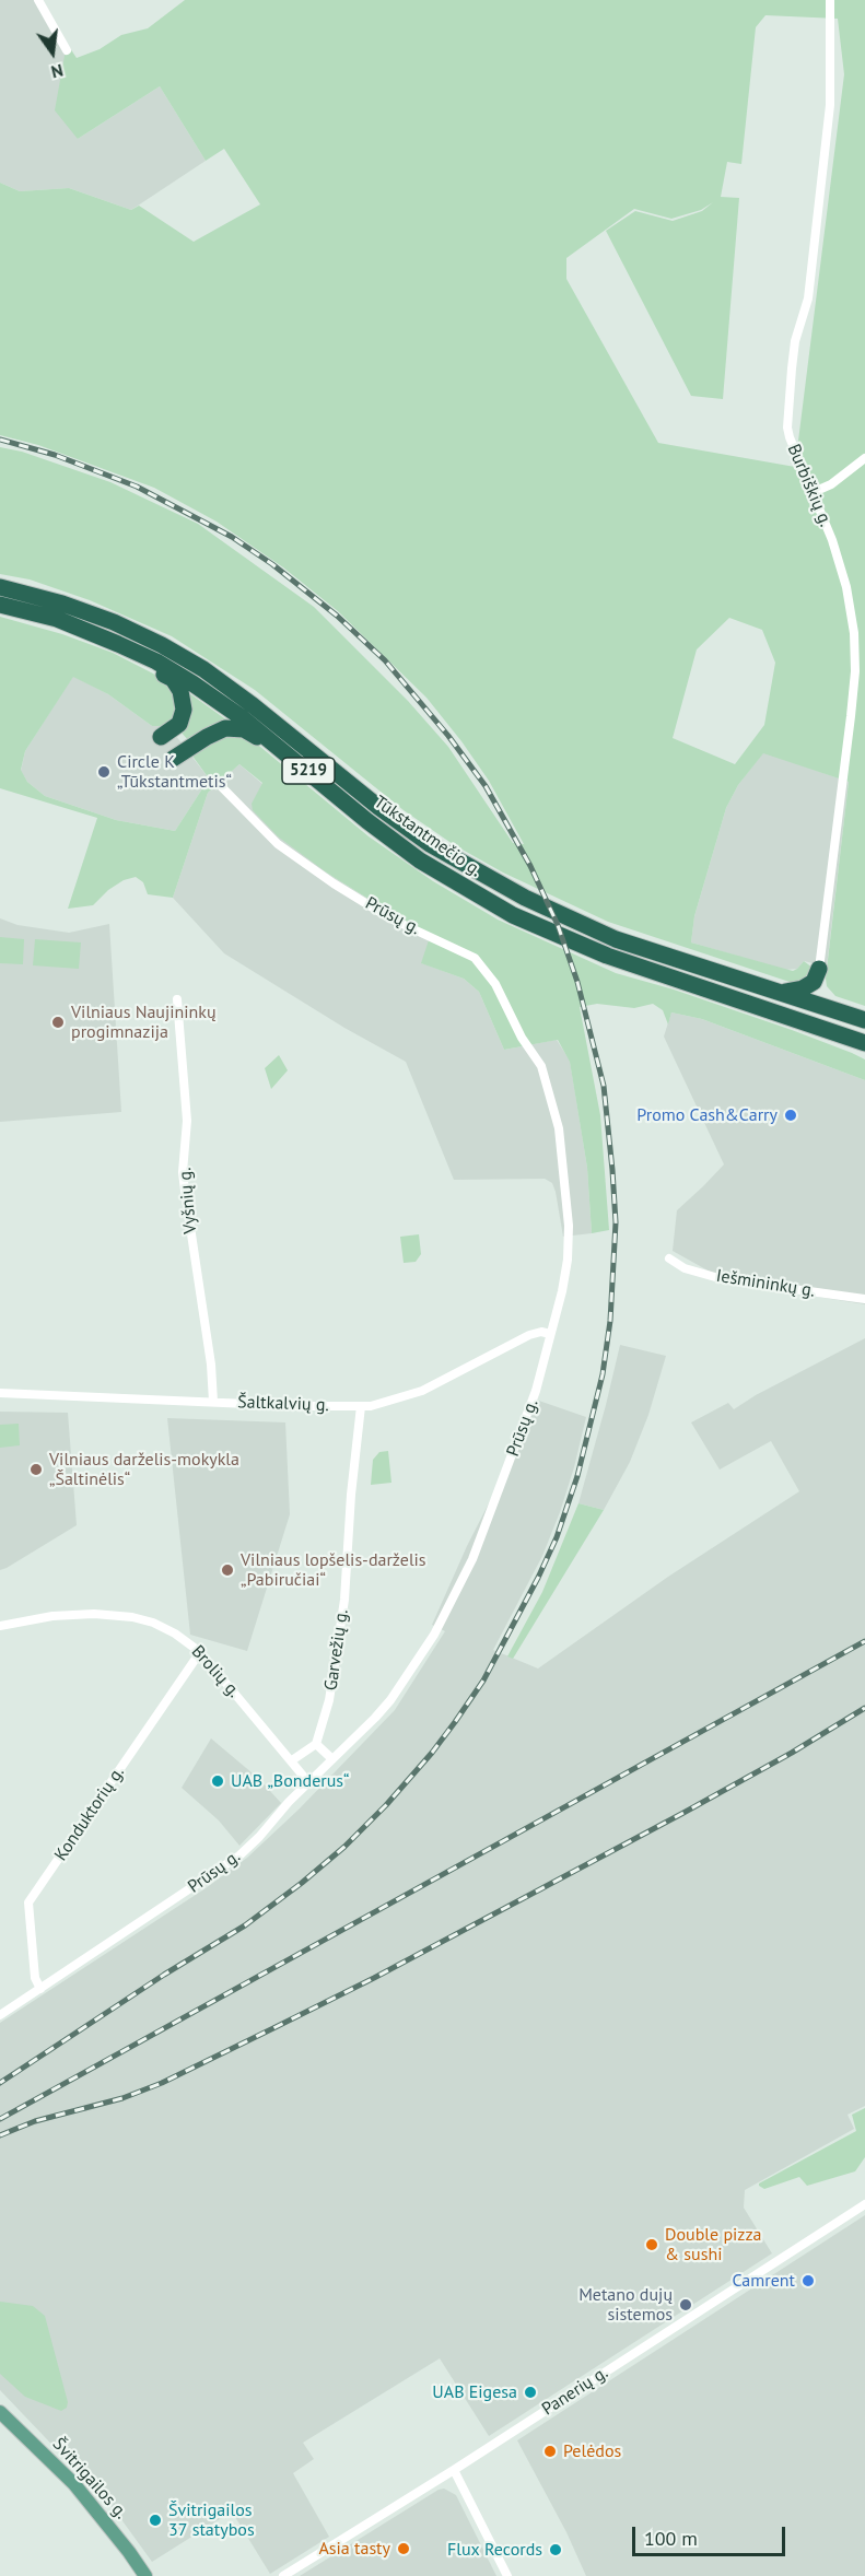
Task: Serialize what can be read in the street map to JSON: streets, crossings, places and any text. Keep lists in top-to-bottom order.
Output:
{
  "streets": {
    "highway": ["5219", "Tūkstantmečio g."],
    "main road": ["Švitrigailos g."],
    "street": [
      "Burbiškių g.",
      "Prūsų g.",
      "Vyšnių g.",
      "Iešmininkų g.",
      "Šaltkalvių g.",
      "Garvežių g.",
      "Brolių g.",
      "Konduktorių g.",
      "Panerių g."
    ]
  },
  "crossings": [
    ["Prūsų g.", "Šaltkalvių g."],
    ["Prūsų g.", "Brolių g."],
    ["Prūsų g.", "Konduktorių g."],
    ["Vyšnių g.", "Šaltkalvių g."],
    ["Šaltkalvių g.", "Garvežių g."],
    ["Brolių g.", "Konduktorių g."]
  ],
  "places": [
    "Circle K „Tūkstantmetis“",
    "Vilniaus Naujininkų progimnazija",
    "Promo Cash&Carry",
    "Vilniaus darželis-mokykla „Šaltinėlis“",
    "Vilniaus lopšelis-darželis „Pabiručiai“",
    "UAB „Bonderus“",
    "Double pizza & sushi",
    "Camrent",
    "Metano dujų sistemos",
    "UAB Eigesa",
    "Pelėdos",
    "Švitrigailos 37 statybos",
    "Asia tasty",
    "Flux Records"
  ],
  "scale_bar": "100 m",
  "north": "bottom"
}
